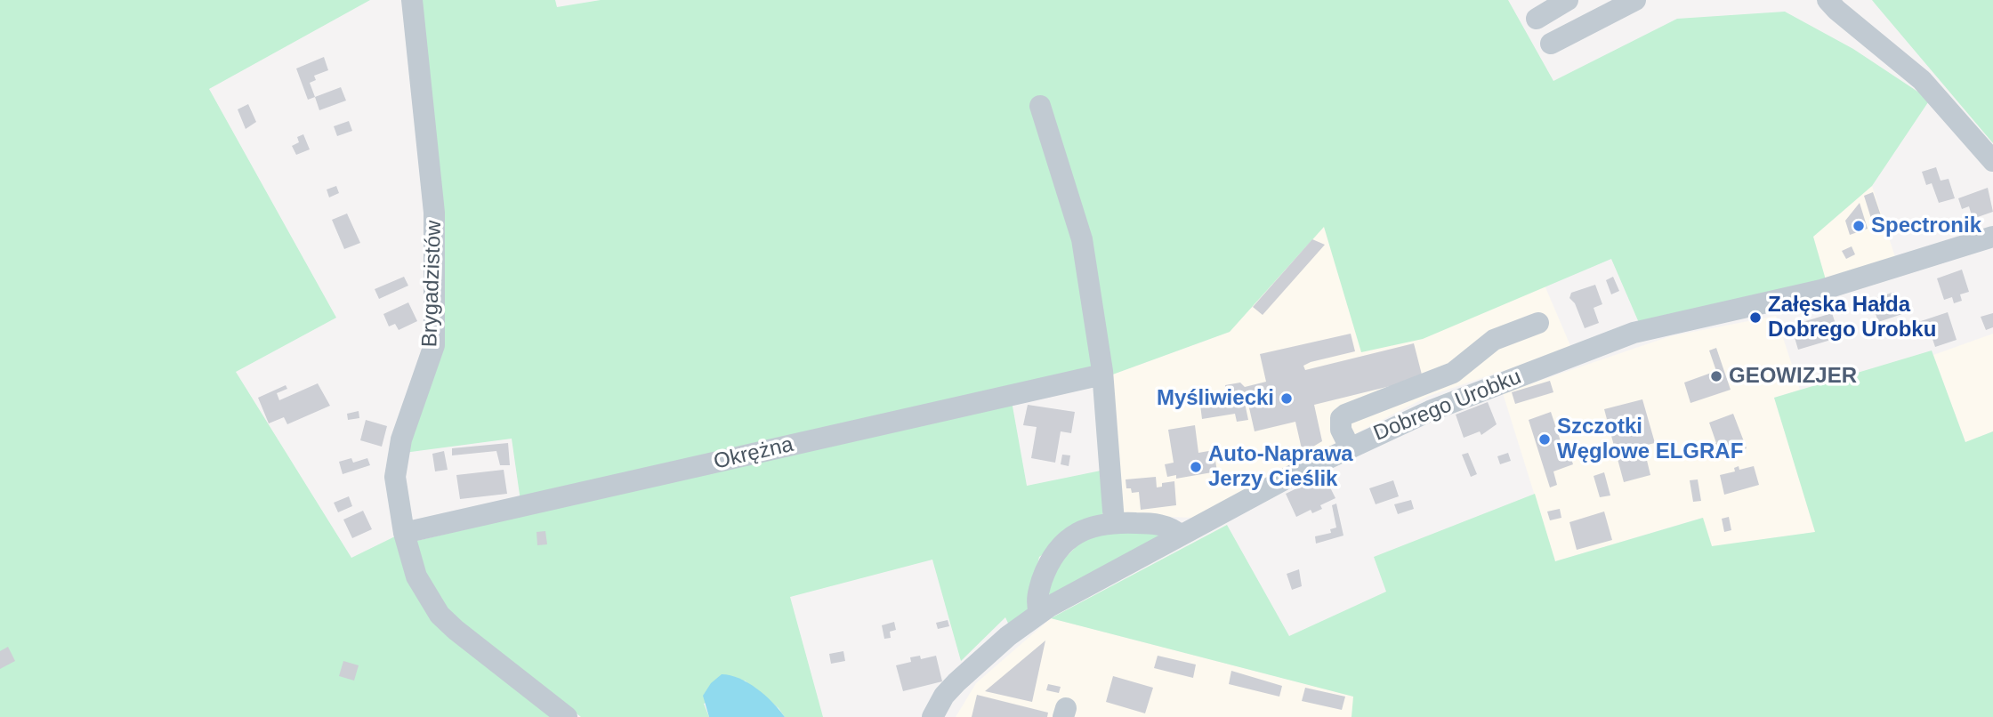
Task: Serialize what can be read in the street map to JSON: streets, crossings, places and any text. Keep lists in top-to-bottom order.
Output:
{
  "streets": {
    "street": ["Brygadzistów", "Dobrego Urobku", "Okrężna"]
  },
  "crossings": [
    ["Brygadzistów", "Okrężna"]
  ],
  "places": [
    "Spectronik",
    "Załęska Hałda Dobrego Urobku",
    "GEOWIZJER",
    "Myśliwiecki",
    "Szczotki Węglowe ELGRAF",
    "Auto-Naprawa Jerzy Cieślik"
  ]
}
